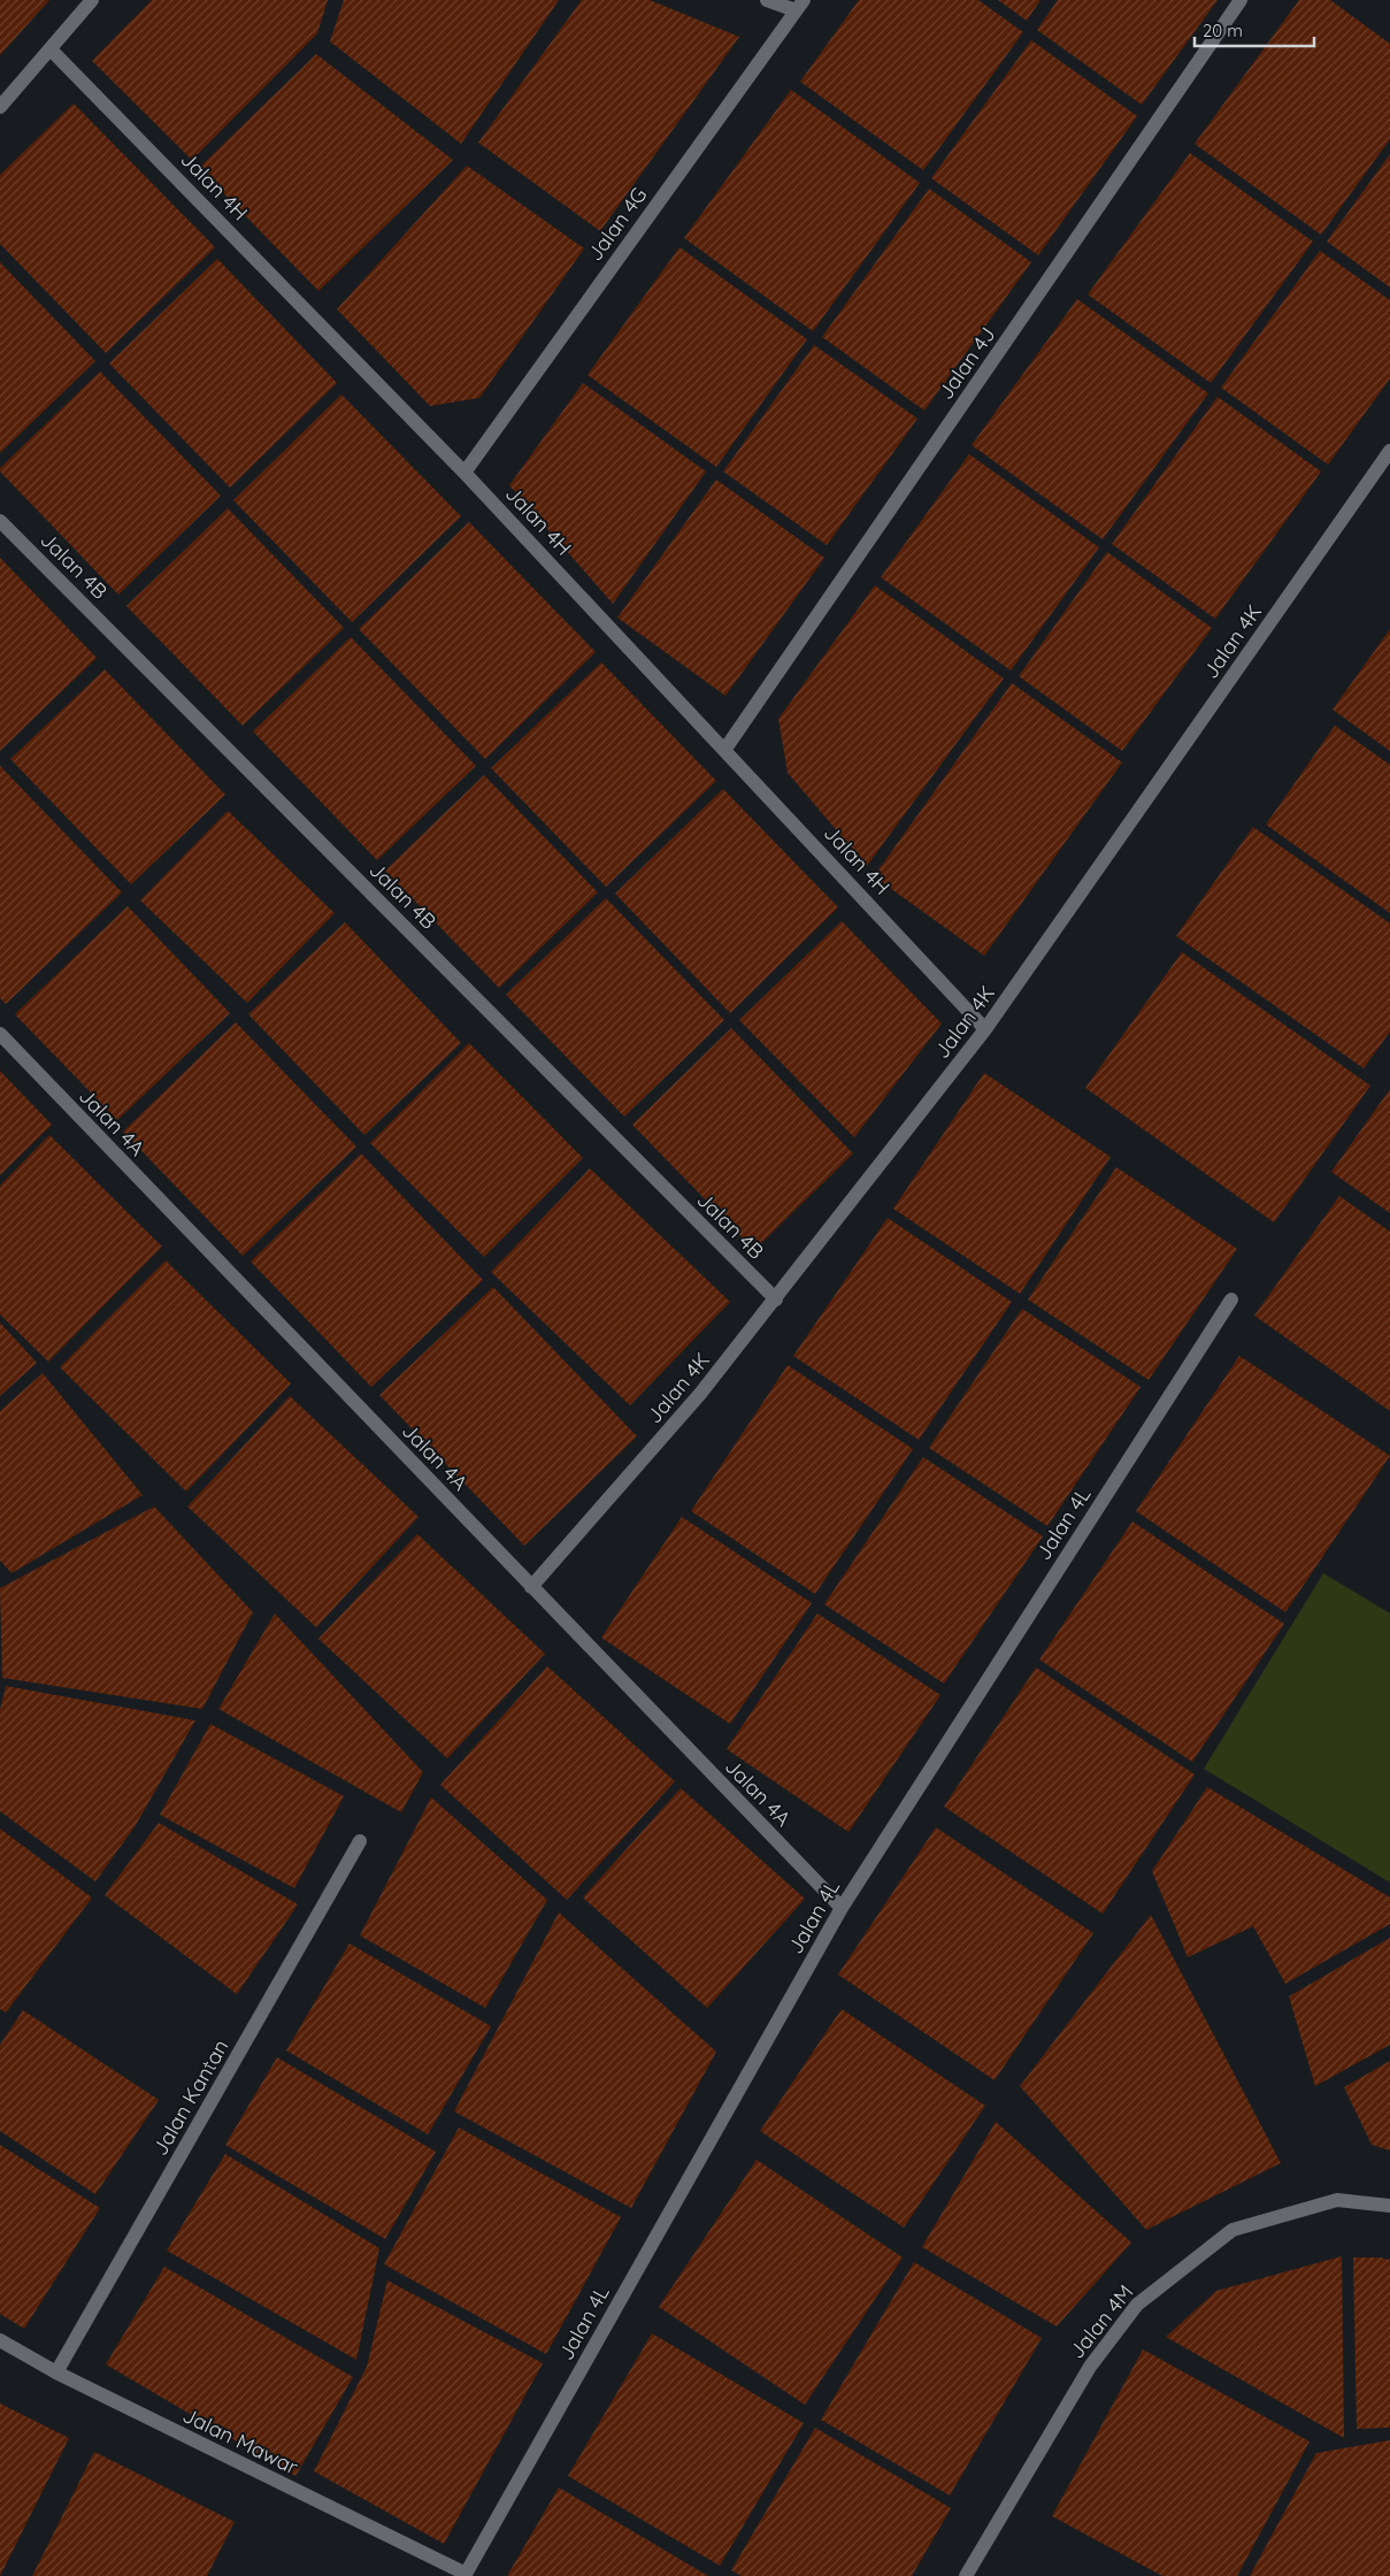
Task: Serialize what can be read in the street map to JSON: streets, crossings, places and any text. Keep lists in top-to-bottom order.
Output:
{
  "streets": {
    "street": [
      "Jalan 4H",
      "Jalan 4G",
      "Jalan 4J",
      "Jalan 4B",
      "Jalan 4K",
      "Jalan 4A",
      "Jalan 4L",
      "Jalan Kantan",
      "Jalan 4M",
      "Jalan Mawar"
    ]
  },
  "crossings": [
    ["Jalan 4H", "Jalan 4G"],
    ["Jalan 4H", "Jalan 4J"],
    ["Jalan 4H", "Jalan 4K"],
    ["Jalan 4B", "Jalan 4K"],
    ["Jalan 4K", "Jalan 4A"],
    ["Jalan 4A", "Jalan 4L"],
    ["Jalan 4L", "Jalan Mawar"],
    ["Jalan Kantan", "Jalan Mawar"]
  ],
  "scale_bar": "20 m"
}
